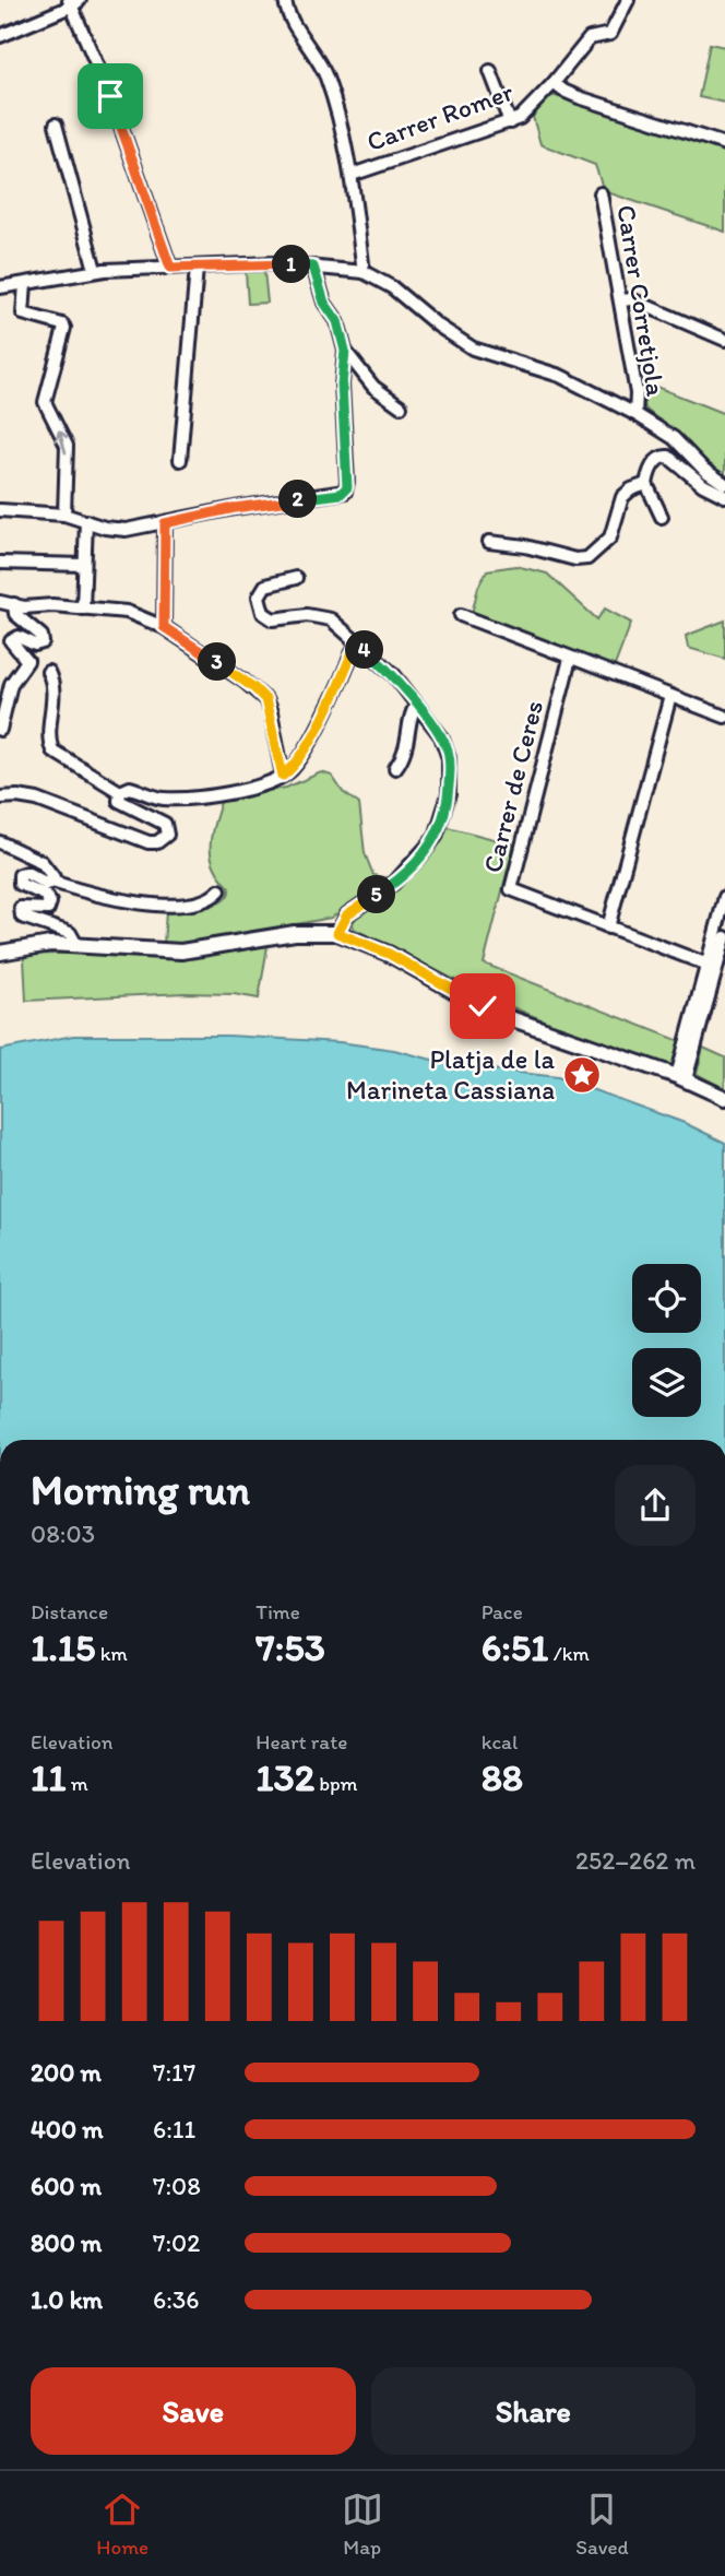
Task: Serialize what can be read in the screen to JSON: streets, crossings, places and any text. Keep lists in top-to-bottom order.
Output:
{
  "streets": {
    "street": ["Carrer Romer", "Carrer Corretjola", "Carrer de Ceres"]
  },
  "places": {
    "place": ["Platja de la Marineta Cassiana"]
  },
  "page": {
    "pins": [
      "1",
      "2",
      "4",
      "3",
      "5"
    ],
    "heading": ["Morning run", "08:03"],
    "stats": [
      ["Distance", "1.15 km"],
      ["Time", "7:53"],
      ["Pace", "6:51 /km"],
      ["Elevation", "11 m"],
      ["Heart rate", "132 bpm"],
      ["kcal", "88"]
    ],
    "chart": ["Elevation", "252–262 m"],
    "list": [
      {
        "name": "200 m",
        "note": "7:17"
      },
      {
        "name": "400 m",
        "note": "6:11"
      },
      {
        "name": "600 m",
        "note": "7:08"
      },
      {
        "name": "800 m",
        "note": "7:02"
      },
      {
        "name": "1.0 km",
        "note": "6:36"
      }
    ],
    "buttons": ["Save", "Share"],
    "tabs": ["Home", "Map", "Saved"]
  }
}
